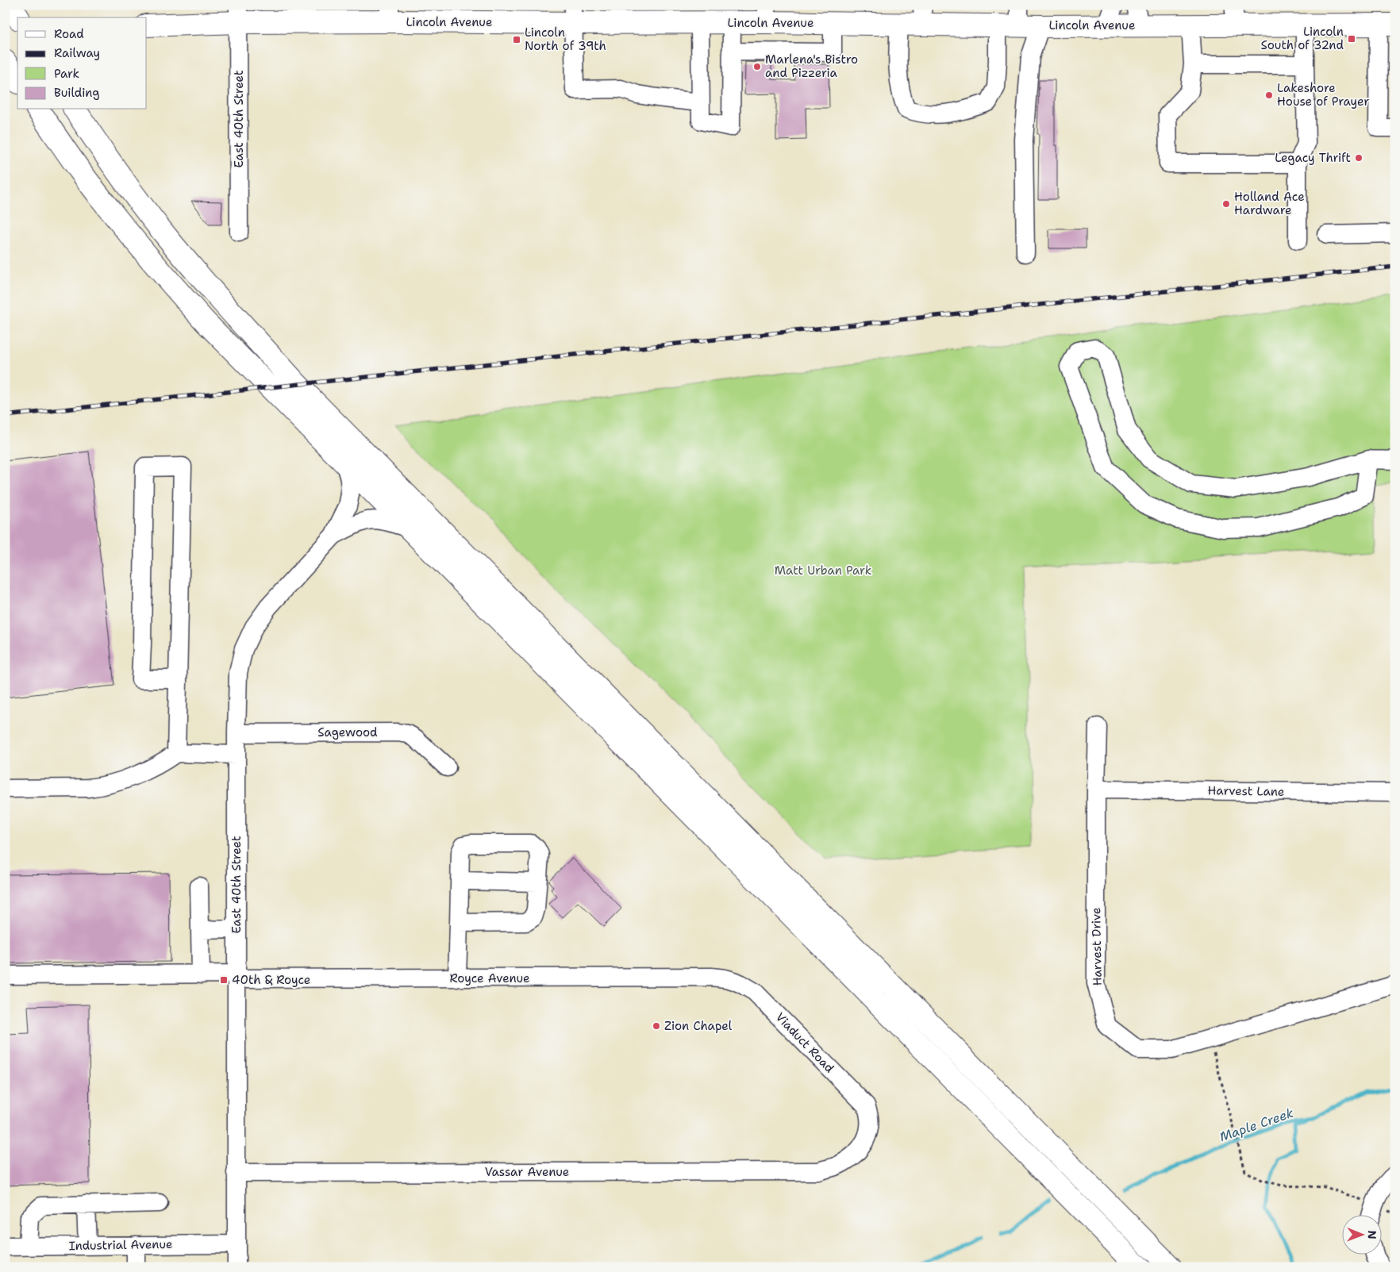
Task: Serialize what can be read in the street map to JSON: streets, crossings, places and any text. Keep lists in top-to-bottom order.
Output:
{
  "streets": {
    "main road": ["Lincoln Avenue"],
    "street": [
      "East 40th Street",
      "Sagewood",
      "Harvest Lane",
      "Harvest Drive",
      "Royce Avenue",
      "Viaduct Road",
      "Vassar Avenue",
      "Industrial Avenue"
    ]
  },
  "crossings": [
    ["Lincoln Avenue", "East 40th Street"],
    ["East 40th Street", "Sagewood"],
    ["East 40th Street", "Royce Avenue"],
    ["East 40th Street", "Vassar Avenue"],
    ["East 40th Street", "Industrial Avenue"],
    ["Harvest Lane", "Harvest Drive"],
    ["Royce Avenue", "Viaduct Road"],
    ["Viaduct Road", "Vassar Avenue"]
  ],
  "water": ["Maple Creek"],
  "parks": ["Matt Urban Park"],
  "places": {
    "transit": ["Lincoln South of 32nd", "Lincoln North of 39th", "40th & Royce"],
    "other": [
      "Marlena's Bistro and Pizzeria",
      "Lakeshore House of Prayer",
      "Legacy Thrift",
      "Holland Ace Hardware",
      "Zion Chapel"
    ]
  },
  "legend": [
    "Road",
    "Railway",
    "Park",
    "Building"
  ],
  "north": "right"
}
